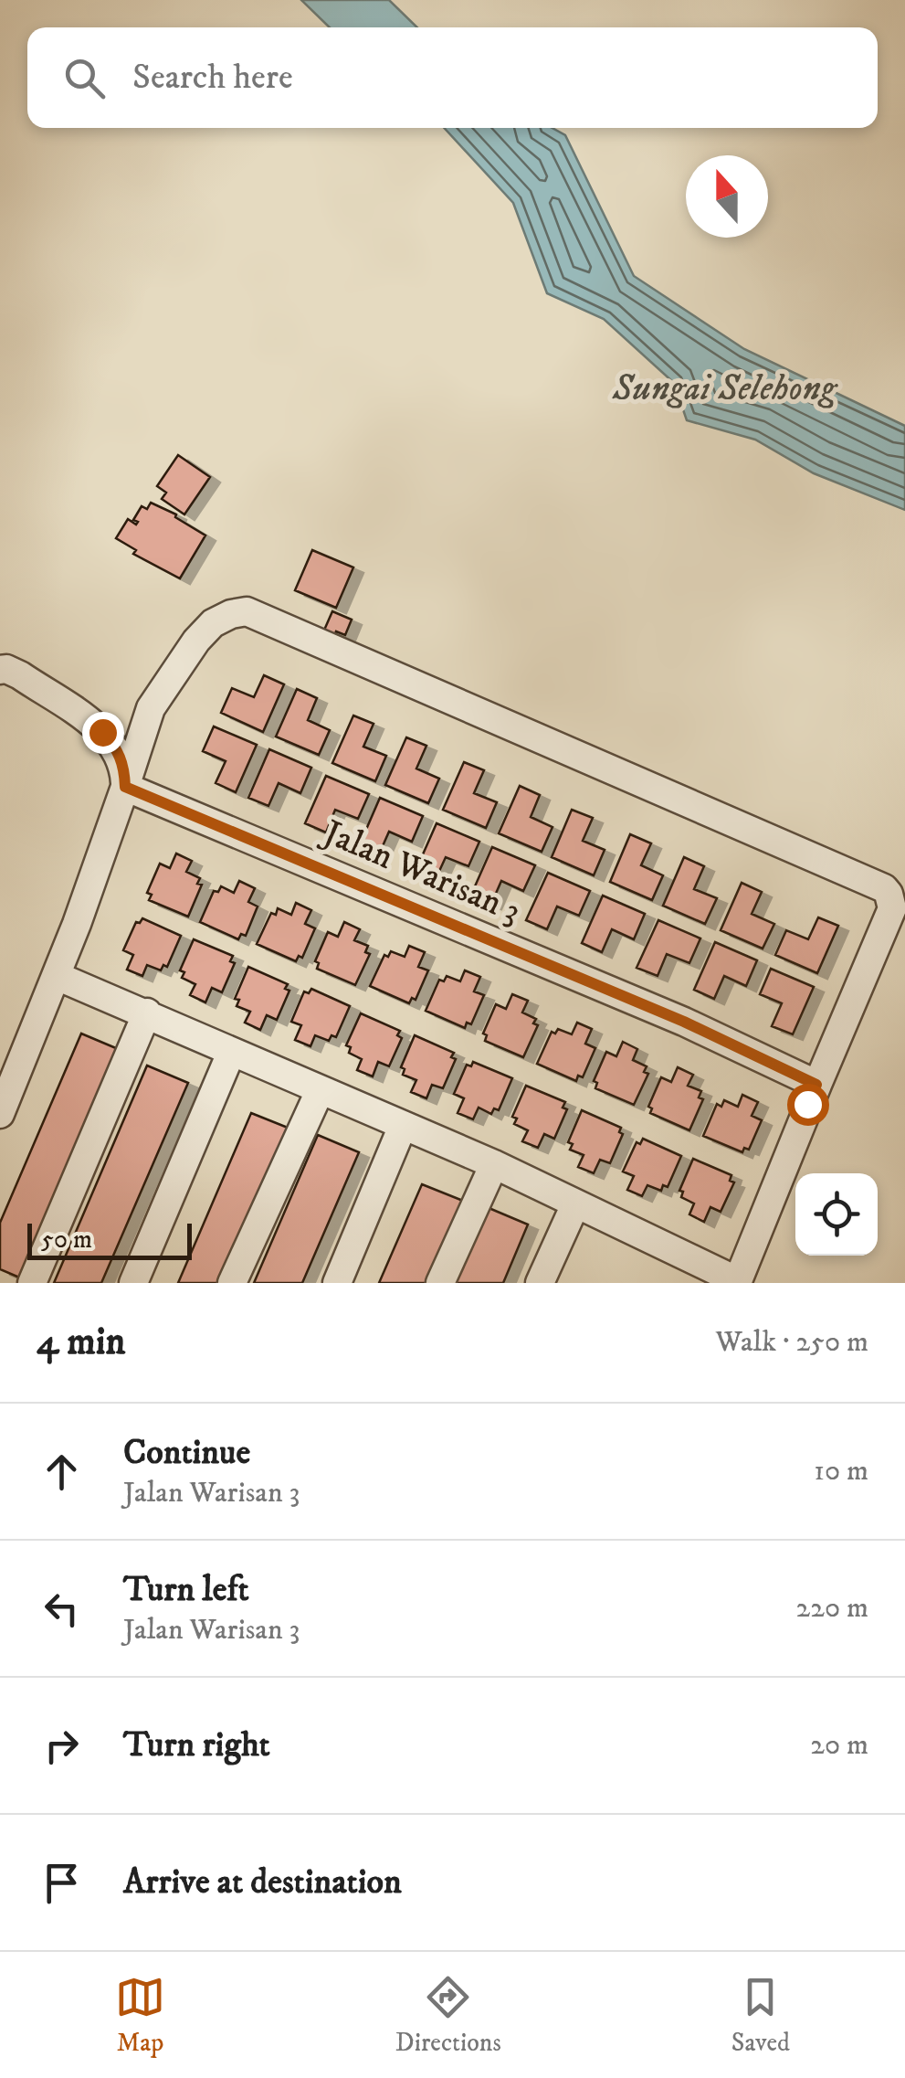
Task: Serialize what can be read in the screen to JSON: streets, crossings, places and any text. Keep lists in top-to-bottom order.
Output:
{
  "streets": {
    "street": ["Jalan Warisan 3"]
  },
  "water": ["Sungai Selehong"],
  "scale_bar": "50 m",
  "north": "top",
  "page": {
    "search": "Search here",
    "scale": "50 m",
    "heading": ["4 min", "Walk · 250 m"],
    "list": [
      ["Continue", "Jalan Warisan 3", "10 m"],
      ["Turn left", "Jalan Warisan 3", "220 m"],
      ["Turn right", "20 m"],
      "Arrive at destination"
    ],
    "nav": ["Map", "Directions", "Saved"]
  }
}
